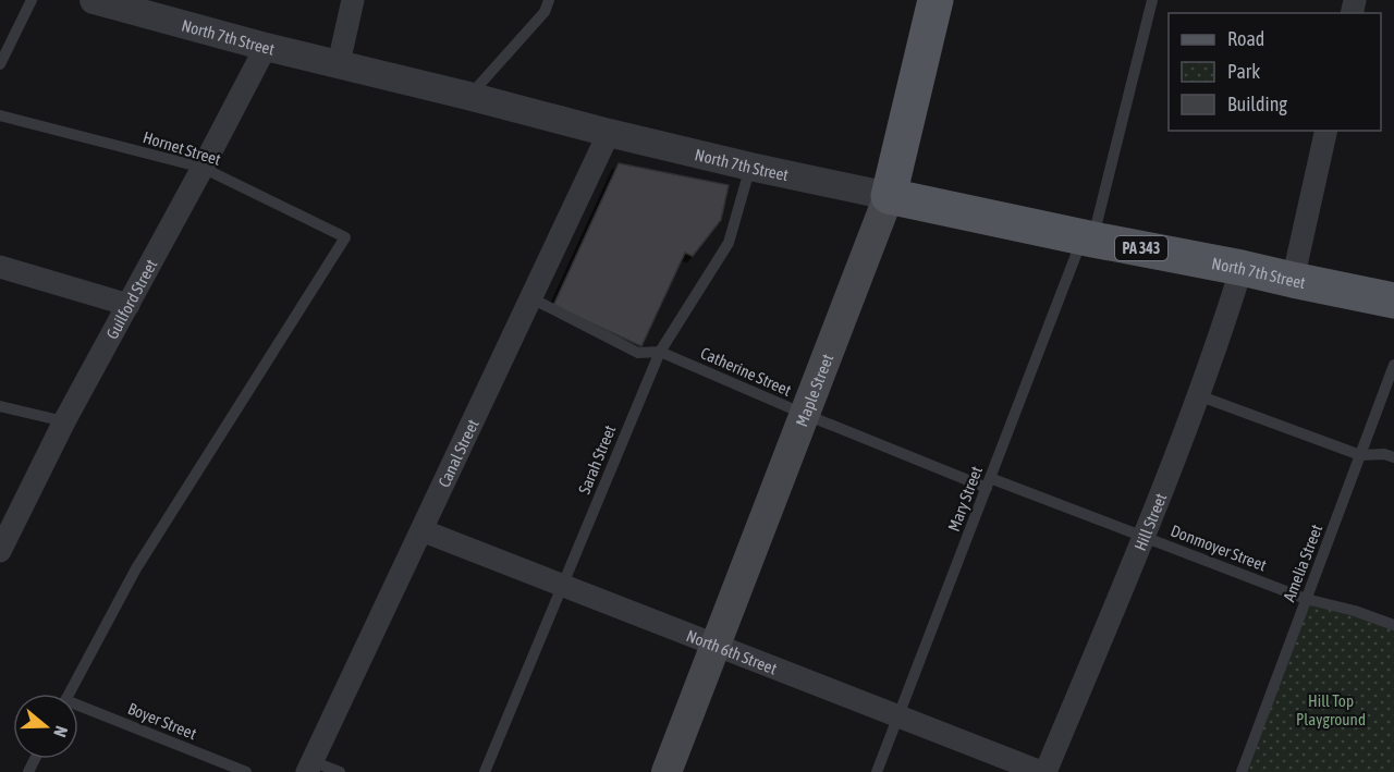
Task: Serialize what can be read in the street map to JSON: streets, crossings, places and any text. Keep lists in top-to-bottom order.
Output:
{
  "streets": {
    "main road": ["North 7th Street", "PA 343", "Maple Street"],
    "street": [
      "Guilford Street",
      "Canal Street",
      "Hill Street",
      "North 6th Street"
    ],
    "lane": [
      "Hornet Street",
      "Catherine Street",
      "Sarah Street",
      "Mary Street",
      "Donmoyer Street",
      "Amelia Street",
      "Boyer Street"
    ]
  },
  "crossings": [
    ["North 7th Street", "Guilford Street"],
    ["North 7th Street", "Maple Street"],
    ["North 7th Street", "Canal Street"],
    ["North 7th Street", "Sarah Street"],
    ["North 7th Street", "Mary Street"],
    ["North 7th Street", "Hill Street"],
    ["Hornet Street", "Guilford Street"],
    ["Catherine Street", "Maple Street"],
    ["Catherine Street", "Canal Street"],
    ["Catherine Street", "Sarah Street"],
    ["Catherine Street", "Mary Street"],
    ["Catherine Street", "Hill Street"],
    ["Catherine Street", "Donmoyer Street"],
    ["Maple Street", "North 6th Street"],
    ["Canal Street", "North 6th Street"],
    ["Sarah Street", "North 6th Street"],
    ["Mary Street", "North 6th Street"],
    ["Hill Street", "Donmoyer Street"],
    ["Hill Street", "North 6th Street"],
    ["Donmoyer Street", "Amelia Street"]
  ],
  "parks": ["Hill Top Playground"],
  "legend": ["Road", "Park", "Building"],
  "north": "right"
}
